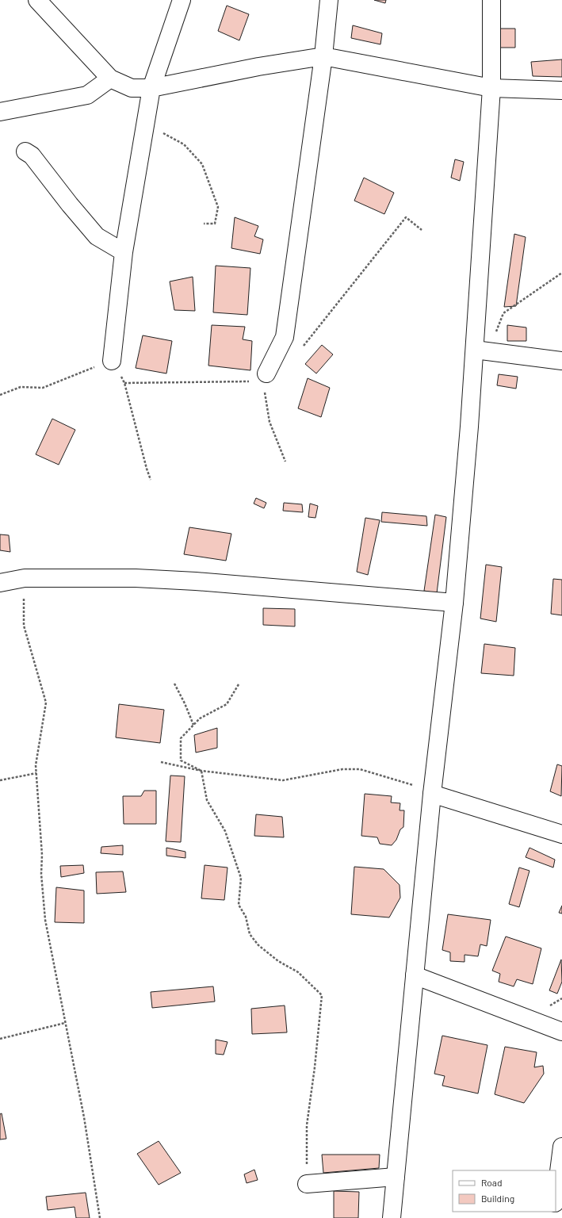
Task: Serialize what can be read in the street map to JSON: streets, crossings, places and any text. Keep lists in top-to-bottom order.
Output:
{
  "legend": ["Road", "Building"]
}
